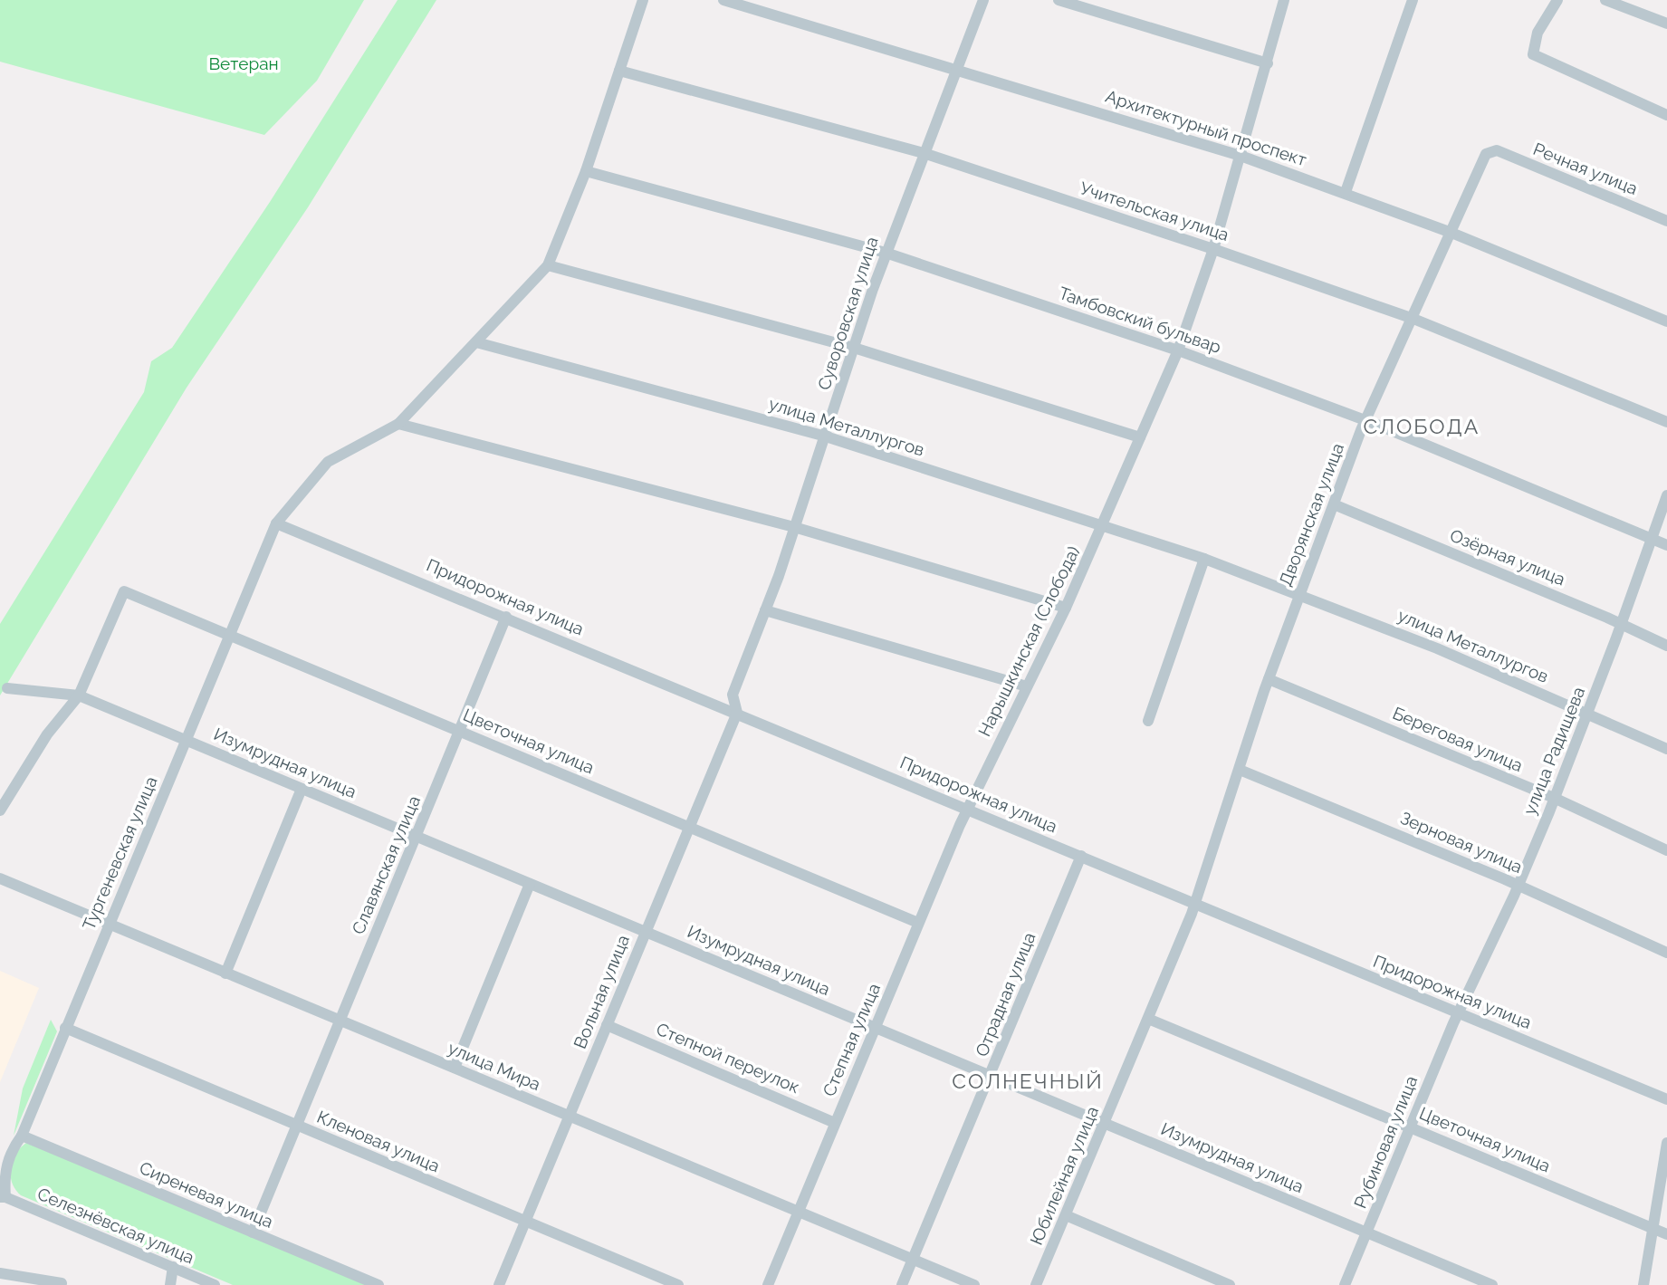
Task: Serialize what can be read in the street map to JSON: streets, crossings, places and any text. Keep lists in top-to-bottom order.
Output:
{
  "streets": {
    "street": [
      "Архитектурный проспект",
      "Речная улица",
      "Учительская улица",
      "Суворовская улица",
      "Тамбовский бульвар",
      "улица Металлургов",
      "Дворянская улица",
      "Озёрная улица",
      "Придорожная улица",
      "Нарышкинская (Слобода)",
      "Береговая улица",
      "Цветочная улица",
      "улица Радищева",
      "Изумрудная улица",
      "Зерновая улица",
      "Тургеневская улица",
      "Славянская улица",
      "Вольная улица",
      "Отрадная улица",
      "Степная улица",
      "Степной переулок",
      "улица Мира",
      "Кленовая улица",
      "Рубиновая улица",
      "Юбилейная улица",
      "Сиреневая улица",
      "Селезнёвская улица"
    ]
  },
  "crossings": [
    ["Архитектурный проспект", "Суворовская улица"],
    ["Архитектурный проспект", "Дворянская улица"],
    ["Речная улица", "Дворянская улица"],
    ["Учительская улица", "Суворовская улица"],
    ["Учительская улица", "Дворянская улица"],
    ["Суворовская улица", "Тамбовский бульвар"],
    ["Суворовская улица", "улица Металлургов"],
    ["Суворовская улица", "Придорожная улица"],
    ["Суворовская улица", "Вольная улица"],
    ["Тамбовский бульвар", "Дворянская улица"],
    ["Тамбовский бульвар", "улица Радищева"],
    ["улица Металлургов", "Дворянская улица"],
    ["улица Металлургов", "Нарышкинская (Слобода)"],
    ["улица Металлургов", "улица Радищева"],
    ["улица Металлургов", "Тургеневская улица"],
    ["Дворянская улица", "Озёрная улица"],
    ["Дворянская улица", "Придорожная улица"],
    ["Дворянская улица", "Береговая улица"],
    ["Дворянская улица", "Зерновая улица"],
    ["Дворянская улица", "Юбилейная улица"],
    ["Озёрная улица", "улица Радищева"],
    ["Придорожная улица", "Нарышкинская (Слобода)"],
    ["Придорожная улица", "улица Радищева"],
    ["Придорожная улица", "Тургеневская улица"],
    ["Придорожная улица", "Славянская улица"],
    ["Придорожная улица", "Вольная улица"],
    ["Придорожная улица", "Отрадная улица"],
    ["Придорожная улица", "Степная улица"],
    ["Придорожная улица", "Рубиновая улица"],
    ["Придорожная улица", "Юбилейная улица"],
    ["Нарышкинская (Слобода)", "Степная улица"],
    ["Береговая улица", "улица Радищева"],
    ["Цветочная улица", "Изумрудная улица"],
    ["Цветочная улица", "Тургеневская улица"],
    ["Цветочная улица", "Славянская улица"],
    ["Цветочная улица", "Вольная улица"],
    ["Цветочная улица", "Степная улица"],
    ["Цветочная улица", "Рубиновая улица"],
    ["Цветочная улица", "Юбилейная улица"],
    ["улица Радищева", "Зерновая улица"],
    ["улица Радищева", "Рубиновая улица"],
    ["Изумрудная улица", "Тургеневская улица"],
    ["Изумрудная улица", "Славянская улица"],
    ["Изумрудная улица", "Вольная улица"],
    ["Изумрудная улица", "Отрадная улица"],
    ["Изумрудная улица", "Степная улица"],
    ["Изумрудная улица", "Рубиновая улица"],
    ["Изумрудная улица", "Юбилейная улица"],
    ["Тургеневская улица", "улица Мира"],
    ["Тургеневская улица", "Кленовая улица"],
    ["Тургеневская улица", "Сиреневая улица"],
    ["Тургеневская улица", "Селезнёвская улица"],
    ["Славянская улица", "улица Мира"],
    ["Славянская улица", "Кленовая улица"],
    ["Славянская улица", "Сиреневая улица"],
    ["Вольная улица", "Степной переулок"],
    ["Вольная улица", "улица Мира"],
    ["Вольная улица", "Кленовая улица"],
    ["Отрадная улица", "улица Мира"],
    ["Степная улица", "Степной переулок"],
    ["Степная улица", "улица Мира"]
  ],
  "districts": ["СЛОБОДА", "СОЛНЕЧНЫЙ"],
  "parks": ["Ветеран"]
}
